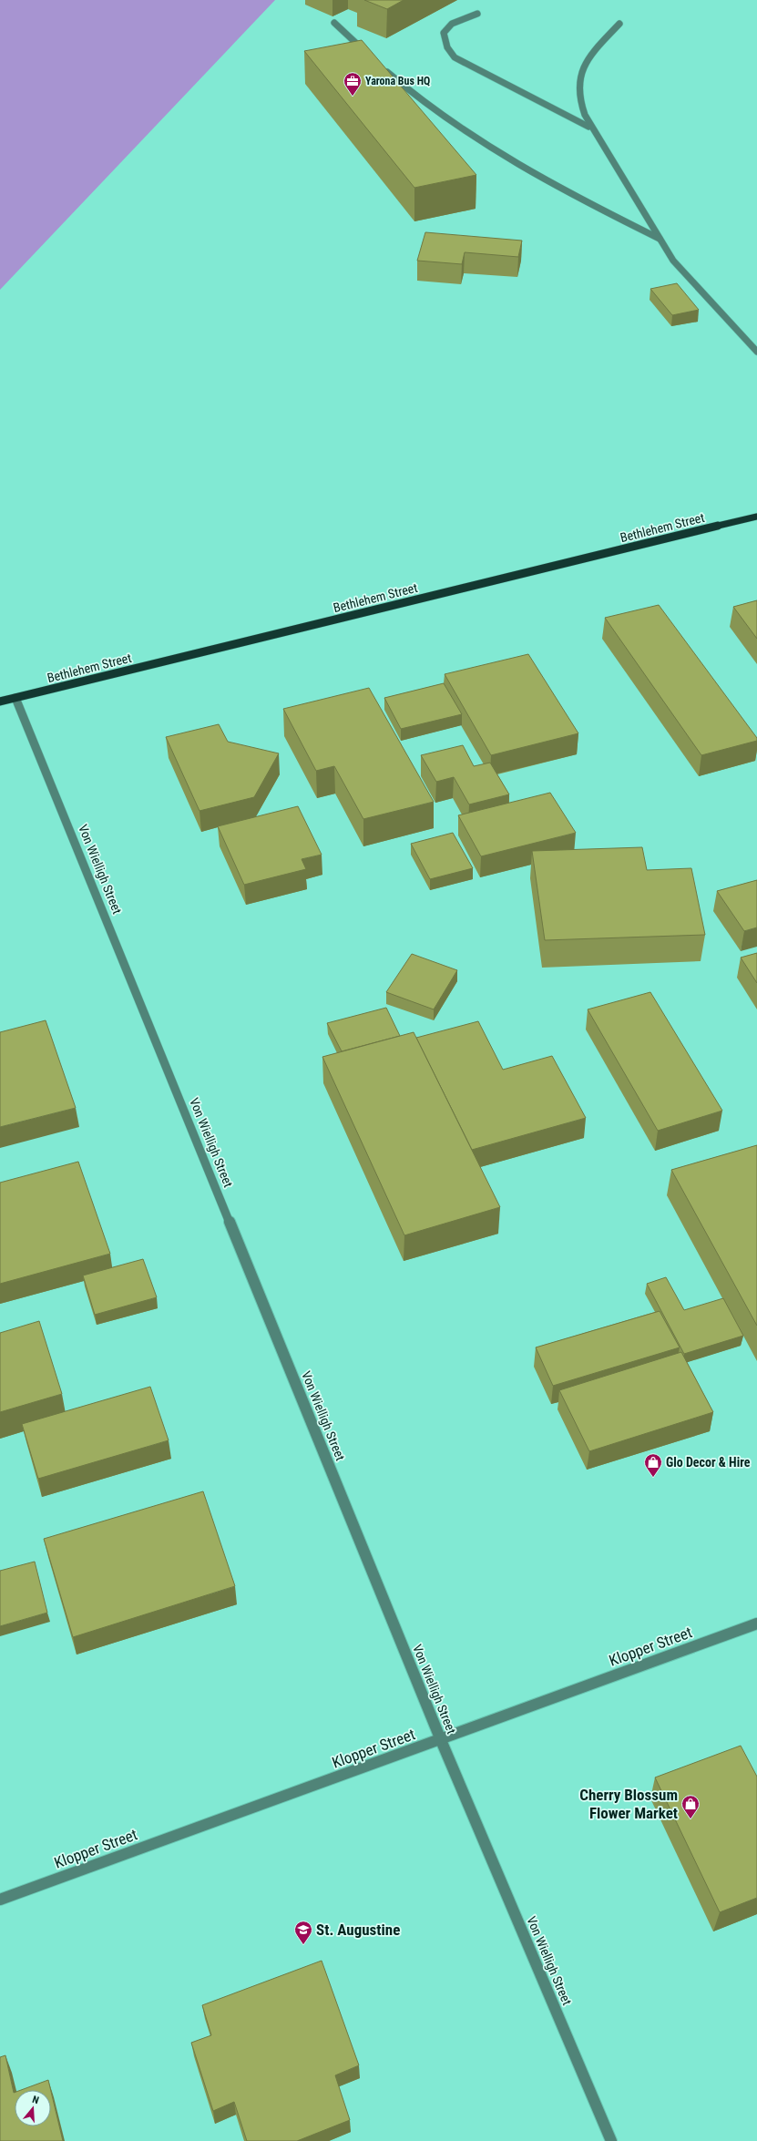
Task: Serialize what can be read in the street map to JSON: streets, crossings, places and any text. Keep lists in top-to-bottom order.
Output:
{
  "streets": {
    "main road": ["Bethlehem Street"],
    "street": ["Von Wielligh Street", "Klopper Street"]
  },
  "crossings": [
    ["Bethlehem Street", "Von Wielligh Street"],
    ["Von Wielligh Street", "Klopper Street"]
  ],
  "places": {
    "office": ["Yarona Bus HQ"],
    "shop": ["Glo Decor & Hire", "Cherry Blossum Flower Market"],
    "school or university": ["St. Augustine"]
  },
  "north": "top"
}
